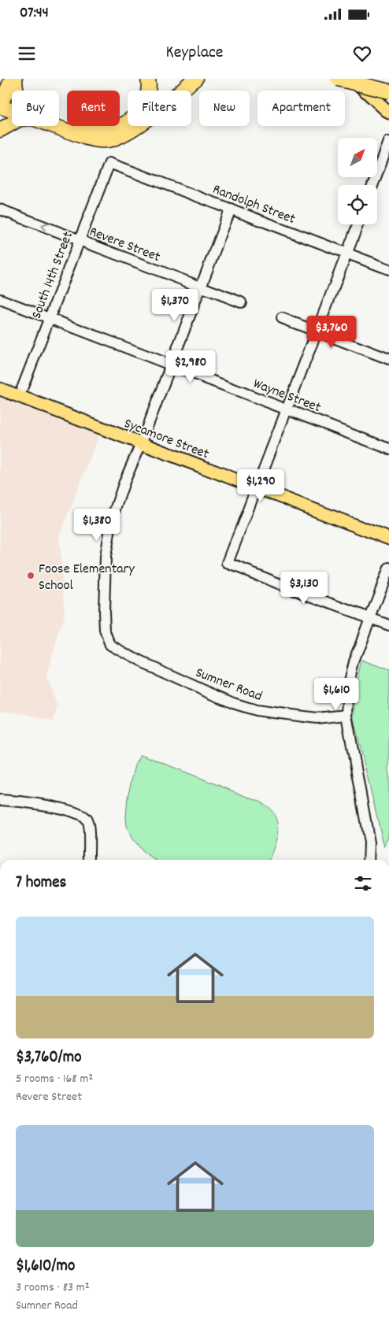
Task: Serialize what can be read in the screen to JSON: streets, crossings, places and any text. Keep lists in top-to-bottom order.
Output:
{
  "streets": {
    "main road": ["Sycamore Street"],
    "street": [
      "Randolph Street",
      "Revere Street",
      "South 14th Street",
      "Wayne Street",
      "Sumner Road"
    ]
  },
  "crossings": [
    ["Randolph Street", "South 14th Street"],
    ["Revere Street", "South 14th Street"],
    ["South 14th Street", "Wayne Street"],
    ["South 14th Street", "Sycamore Street"],
    ["Sycamore Street", "Sumner Road"]
  ],
  "places": ["Foose Elementary School"],
  "north": "top right",
  "page": {
    "status": "07:44",
    "header": "Keyplace",
    "chip": [
      "Buy",
      "Rent",
      "Filters",
      "New",
      "Apartment"
    ],
    "price": [
      "$1,370",
      "$3,760",
      "$2,980",
      "$1,290",
      "$1,380",
      "$3,130",
      "$1,610"
    ],
    "heading": "7 homes",
    "list": [
      {
        "name": "$3,760/mo",
        "note": "5 rooms · 168 m² · Revere Street"
      },
      {
        "name": "$1,610/mo",
        "note": "3 rooms · 83 m² · Sumner Road"
      }
    ]
  }
}
